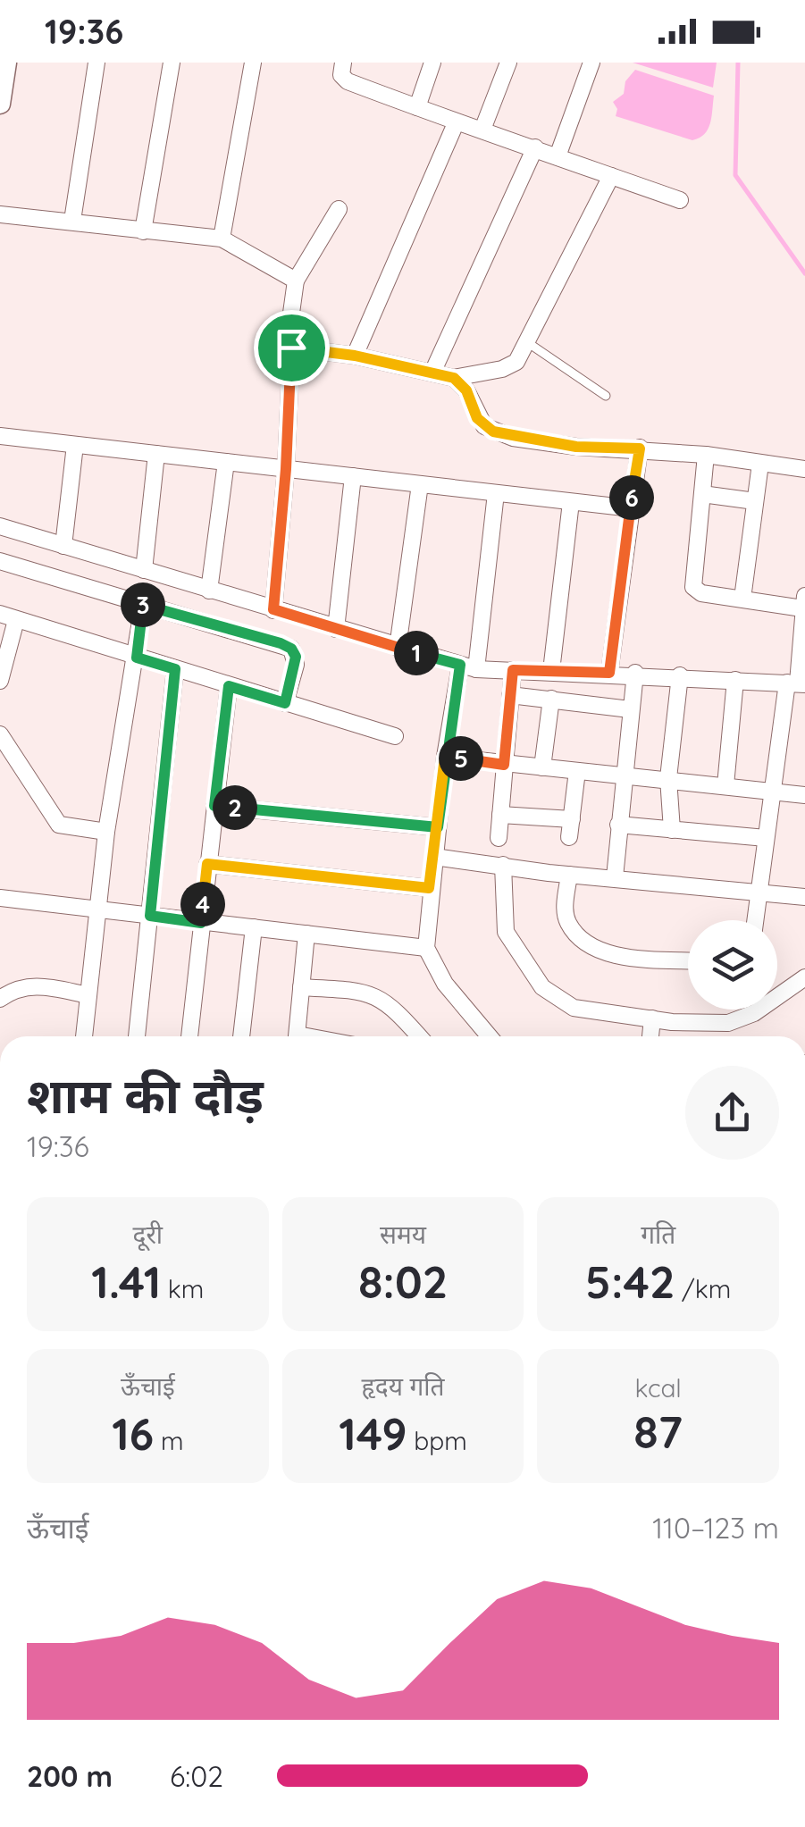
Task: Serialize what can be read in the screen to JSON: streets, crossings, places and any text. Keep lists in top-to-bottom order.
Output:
{
  "page": {
    "status": "19:36",
    "pins": [
      "6",
      "3",
      "1",
      "5",
      "2",
      "4"
    ],
    "heading": ["शाम की दौड़", "19:36"],
    "stats": [
      ["दूरी", "1.41 km"],
      ["समय", "8:02"],
      ["गति", "5:42 /km"],
      ["ऊँचाई", "16 m"],
      ["हृदय गति", "149 bpm"],
      ["kcal", "87"]
    ],
    "chart": ["ऊँचाई", "110–123 m"],
    "list": [
      {
        "name": "200 m",
        "note": "6:02"
      }
    ]
  }
}
